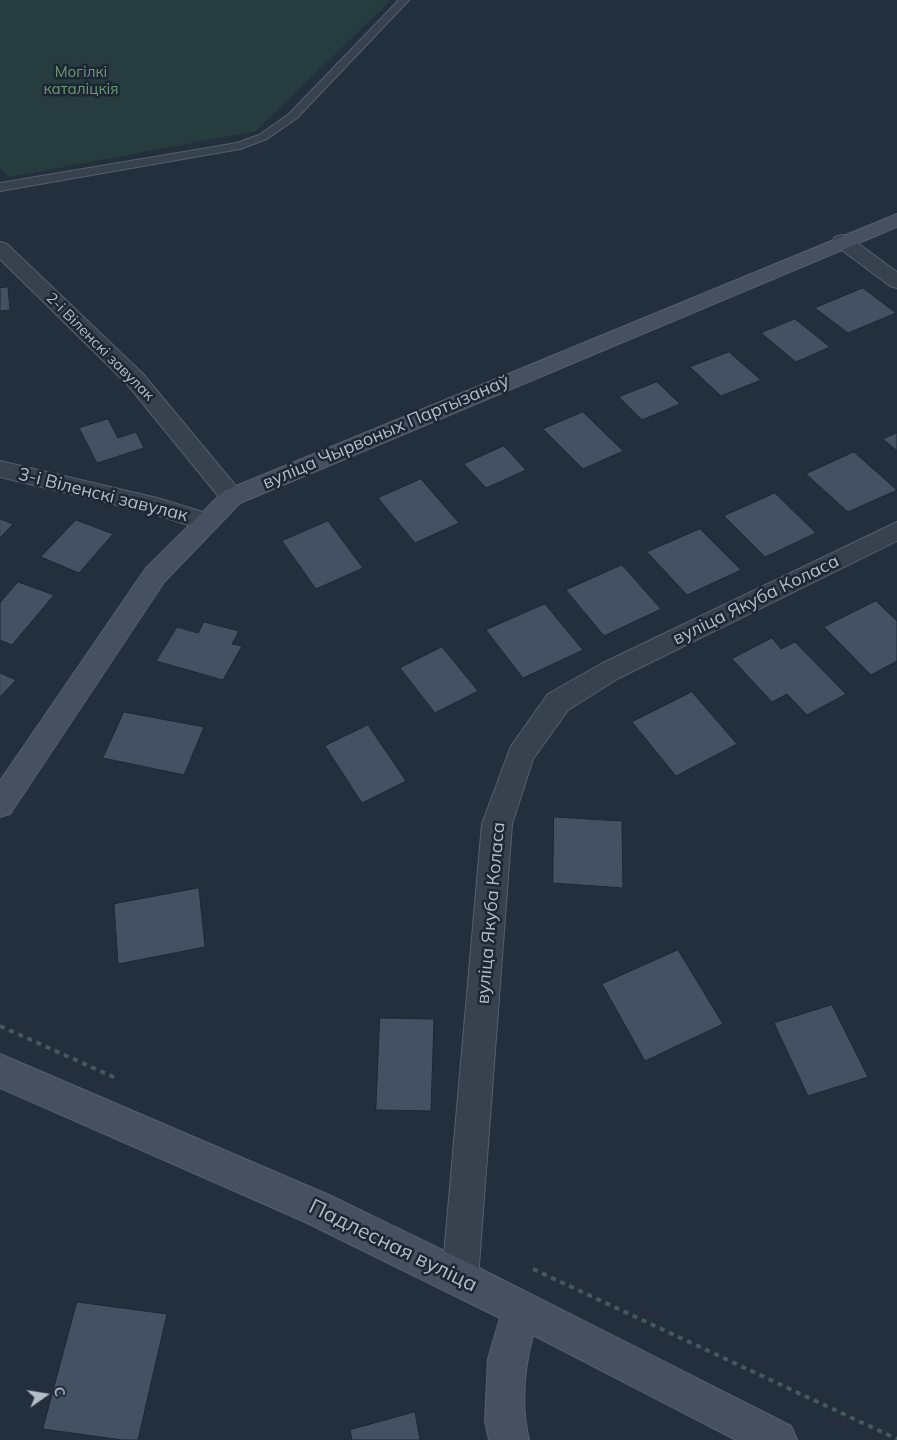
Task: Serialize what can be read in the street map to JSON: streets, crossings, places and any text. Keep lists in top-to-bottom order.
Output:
{
  "streets": {
    "street": [
      "2-і Віленскі завулак",
      "вуліца Чырвоных Партызанаў",
      "3-і Віленскі завулак",
      "вуліца Якуба Коласа",
      "Падлесная вуліца"
    ]
  },
  "crossings": [
    ["2-і Віленскі завулак", "вуліца Чырвоных Партызанаў"],
    ["вуліца Чырвоных Партызанаў", "3-і Віленскі завулак"],
    ["вуліца Якуба Коласа", "Падлесная вуліца"]
  ],
  "parks": ["Могілкі каталіцкія"],
  "north": "right"
}
